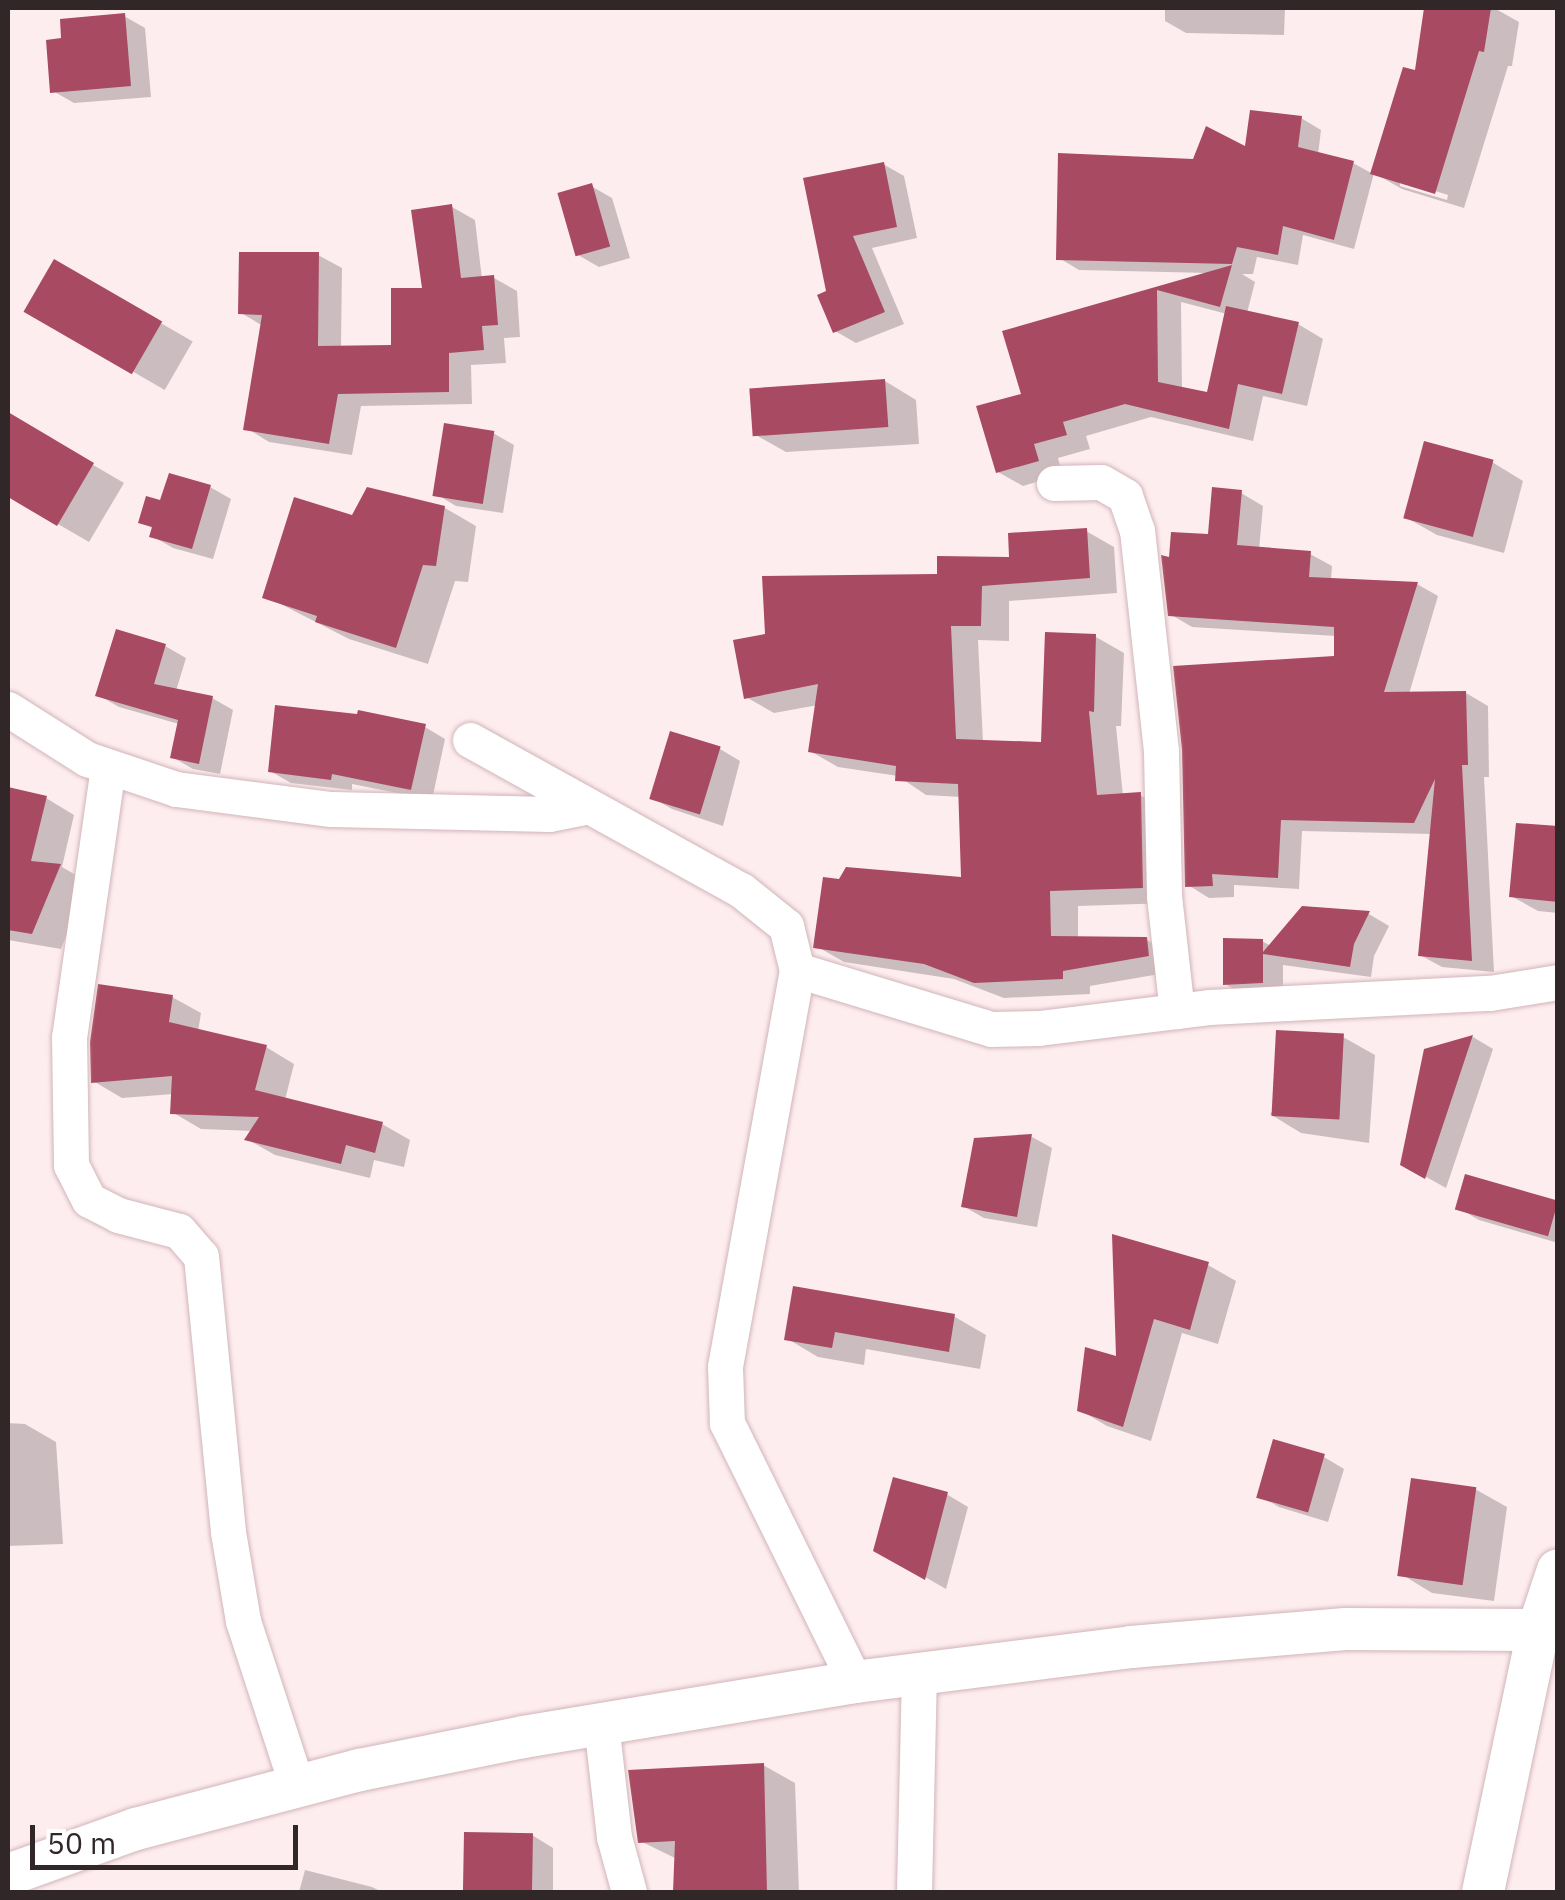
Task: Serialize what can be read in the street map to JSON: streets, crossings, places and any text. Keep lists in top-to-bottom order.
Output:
{
  "scale_bar": "50 m"
}
